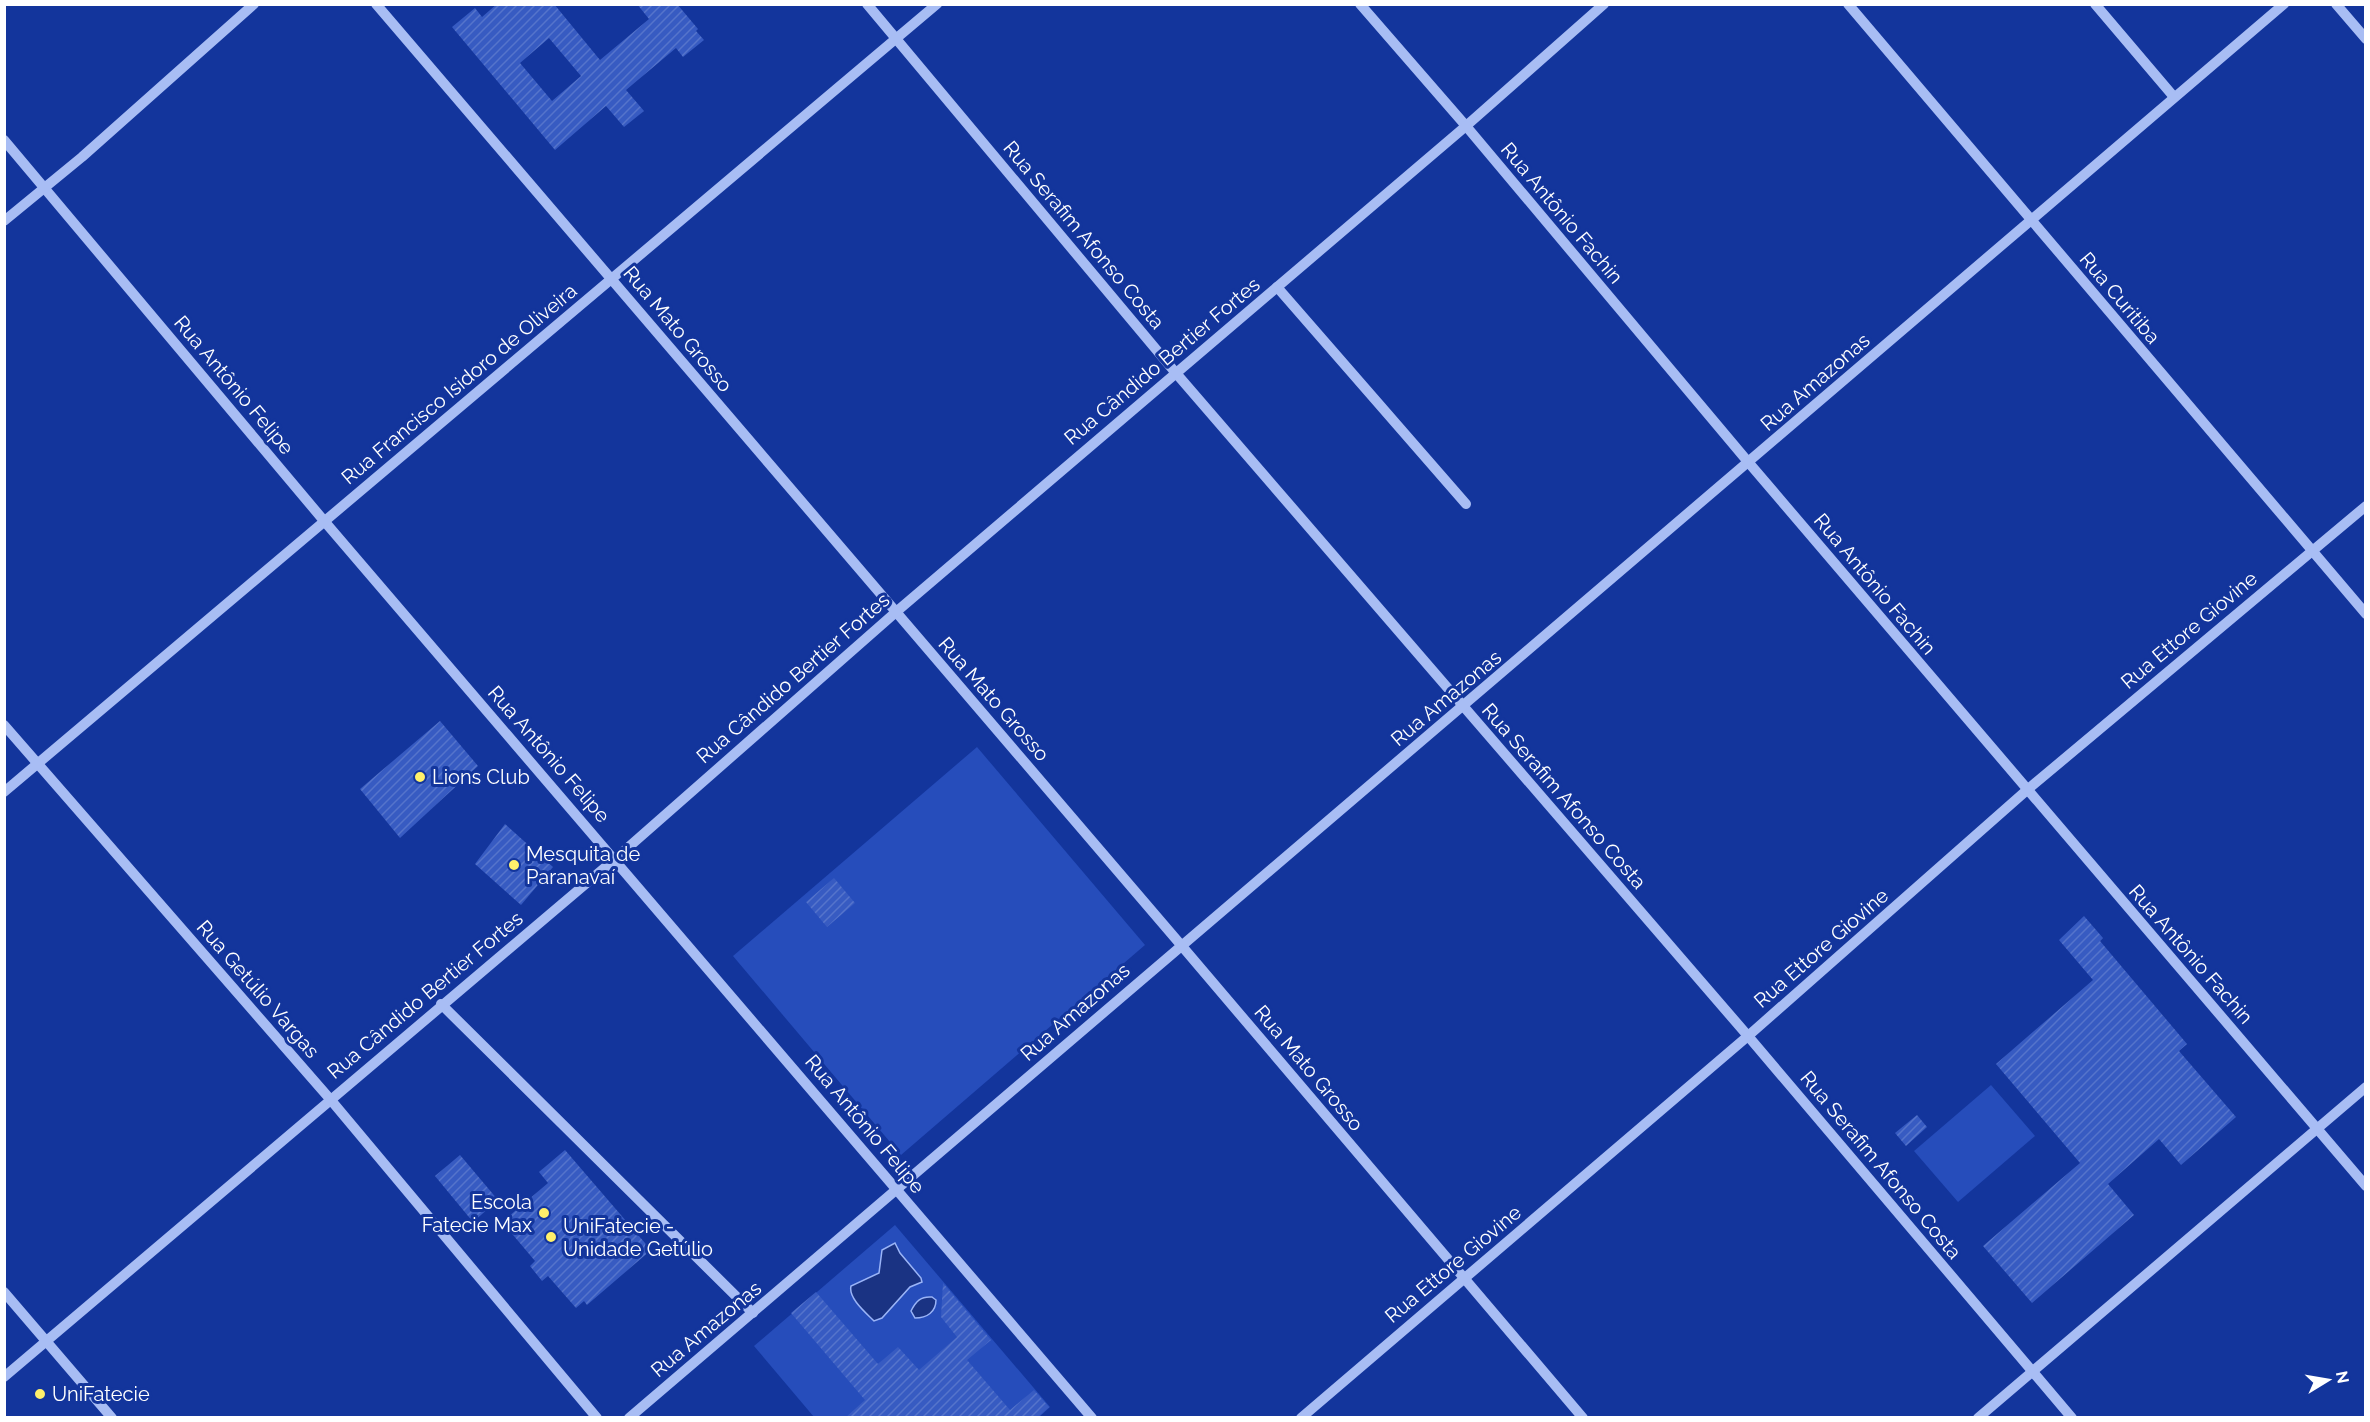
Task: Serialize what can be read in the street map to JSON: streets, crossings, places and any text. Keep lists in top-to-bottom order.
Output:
{
  "streets": {
    "street": [
      "Rua Antônio Fachin",
      "Rua Serafim Afonso Costa",
      "Rua Curitiba",
      "Rua Mato Grosso",
      "Rua Cândido Bertier Fortes",
      "Rua Amazonas",
      "Rua Francisco Isidoro de Oliveira",
      "Rua Antônio Felipe",
      "Rua Ettore Giovine",
      "Rua Getúlio Vargas"
    ]
  },
  "crossings": [
    ["Rua Antônio Fachin", "Rua Cândido Bertier Fortes"],
    ["Rua Antônio Fachin", "Rua Amazonas"],
    ["Rua Antônio Fachin", "Rua Ettore Giovine"],
    ["Rua Serafim Afonso Costa", "Rua Cândido Bertier Fortes"],
    ["Rua Serafim Afonso Costa", "Rua Amazonas"],
    ["Rua Serafim Afonso Costa", "Rua Francisco Isidoro de Oliveira"],
    ["Rua Serafim Afonso Costa", "Rua Ettore Giovine"],
    ["Rua Curitiba", "Rua Amazonas"],
    ["Rua Curitiba", "Rua Ettore Giovine"],
    ["Rua Mato Grosso", "Rua Cândido Bertier Fortes"],
    ["Rua Mato Grosso", "Rua Amazonas"],
    ["Rua Mato Grosso", "Rua Francisco Isidoro de Oliveira"],
    ["Rua Mato Grosso", "Rua Ettore Giovine"],
    ["Rua Cândido Bertier Fortes", "Rua Antônio Felipe"],
    ["Rua Cândido Bertier Fortes", "Rua Getúlio Vargas"],
    ["Rua Amazonas", "Rua Antônio Felipe"],
    ["Rua Francisco Isidoro de Oliveira", "Rua Antônio Felipe"],
    ["Rua Francisco Isidoro de Oliveira", "Rua Getúlio Vargas"]
  ],
  "places": [
    "Lions Club",
    "Mesquita de Paranavaí",
    "Escola Fatecie Max",
    "UniFatecie - Unidade Getúlio",
    "UniFatecie"
  ],
  "north": "right"
}
